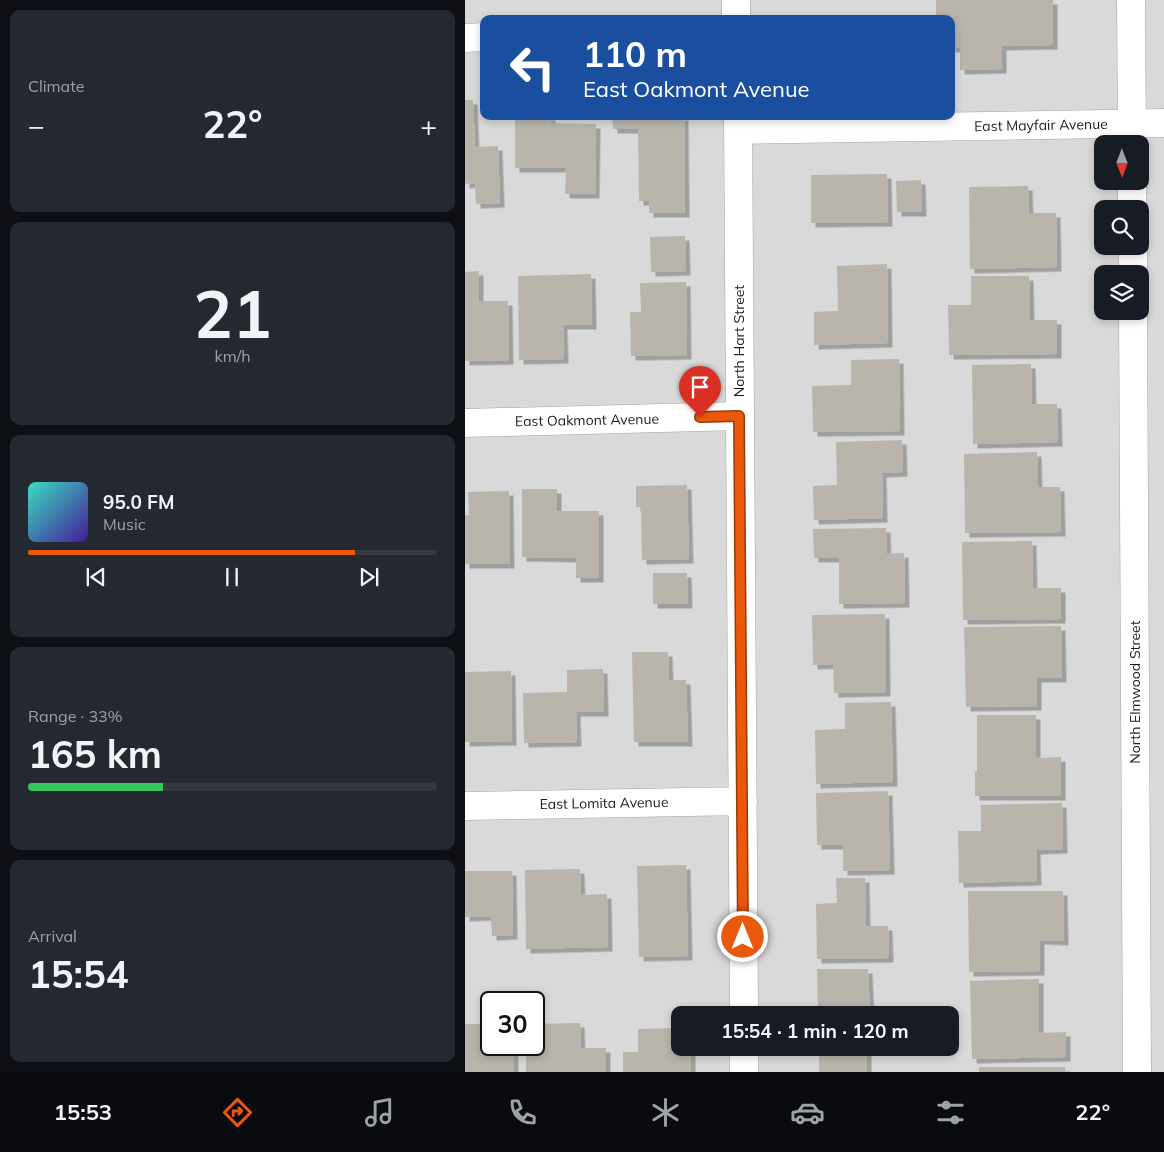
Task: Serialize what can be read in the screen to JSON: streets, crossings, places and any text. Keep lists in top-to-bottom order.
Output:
{
  "streets": {
    "street": [
      "East Mayfair Avenue",
      "North Hart Street",
      "East Oakmont Avenue",
      "North Elmwood Street",
      "East Lomita Avenue"
    ]
  },
  "crossings": [
    ["East Mayfair Avenue", "North Hart Street"],
    ["North Hart Street", "East Oakmont Avenue"],
    ["North Hart Street", "East Lomita Avenue"]
  ],
  "north": "bottom",
  "page": {
    "tile": [
      "Climate",
      ["21", "km/h"],
      ["Range · 33%", "165 km"],
      ["Arrival", "15:54"]
    ],
    "turn": ["110 m", "East Oakmont Avenue"],
    "heat": ["−", "22°", "+"],
    "song": ["95.0 FM", "Music"],
    "limit": "30",
    "trip": "15:54 · 1 min · 120 m",
    "tabs": ["15:53", "22°"]
  }
}
